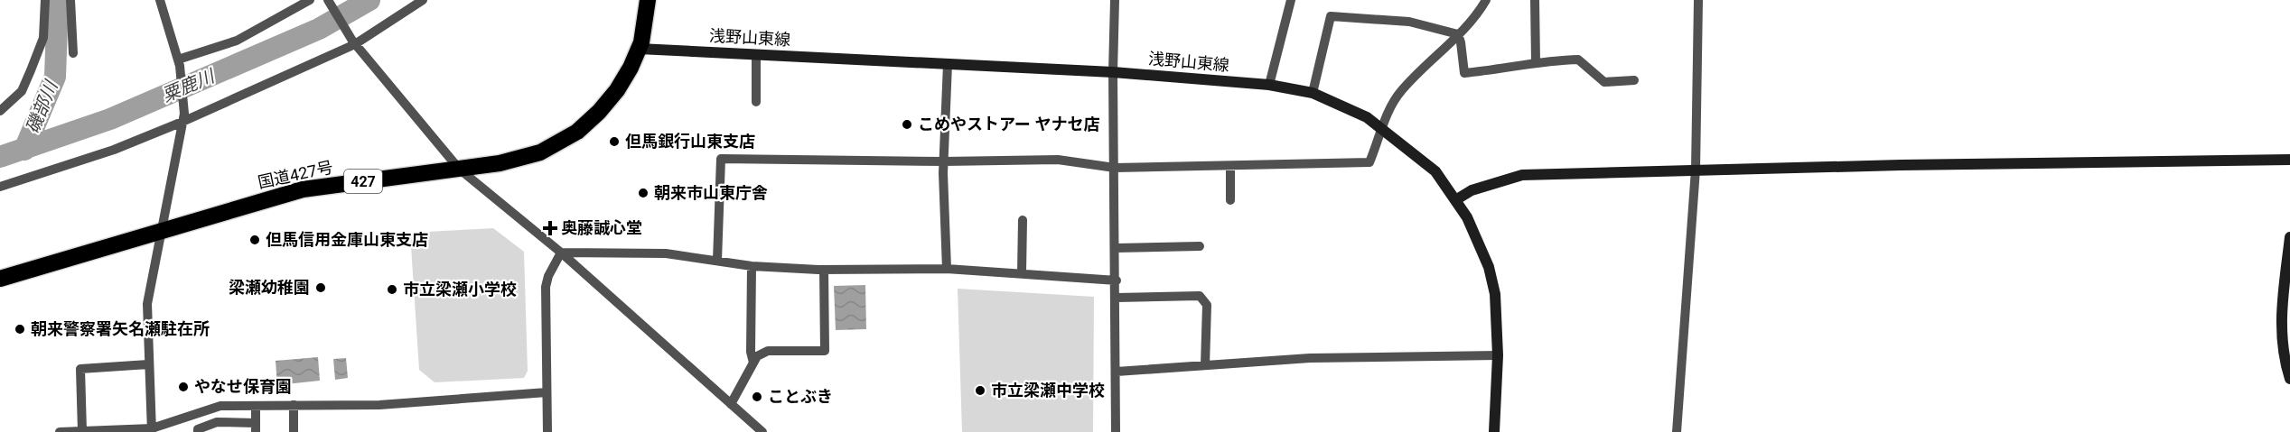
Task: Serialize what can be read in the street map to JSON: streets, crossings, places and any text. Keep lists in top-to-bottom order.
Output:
{
  "streets": {
    "highway": ["国道427号", "427"],
    "main road": ["浅野山東線"]
  },
  "crossings": [
    ["浅野山東線", "国道427号"]
  ],
  "water": ["粟鹿川", "磯部川"],
  "places": {
    "other": [
      "こめやストアー ヤナセ店",
      "但馬銀行山東支店",
      "朝来市山東庁舎",
      "但馬信用金庫山東支店",
      "梁瀬幼稚園",
      "市立梁瀬小学校",
      "朝来警察署矢名瀬駐在所",
      "やなせ保育園",
      "市立梁瀬中学校",
      "ことぶき"
    ],
    "health": ["奥藤誠心堂"]
  }
}
